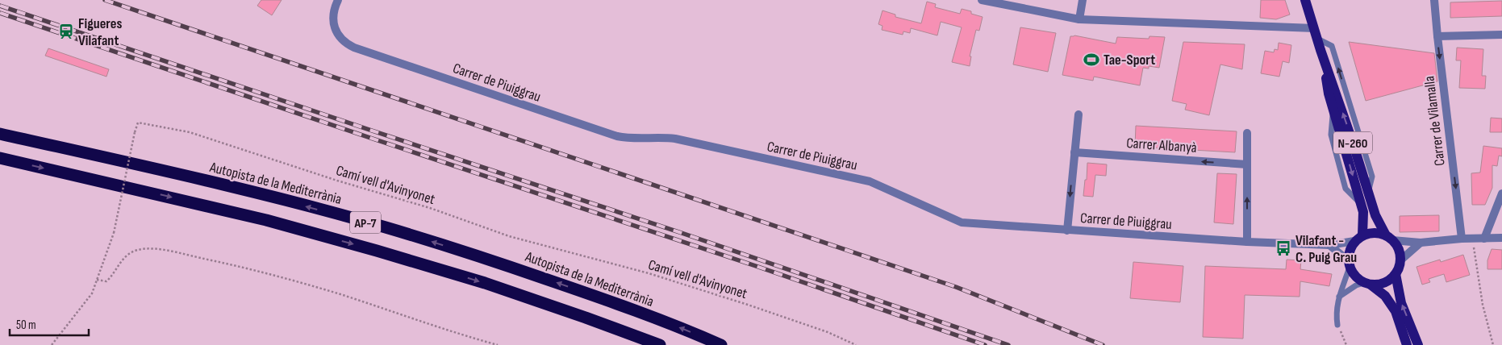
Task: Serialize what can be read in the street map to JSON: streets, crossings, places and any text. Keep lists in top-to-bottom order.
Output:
{
  "streets": {
    "highway": ["Autopista de la Mediterrània", "AP-7"],
    "main road": ["N-260"],
    "street": ["Carrer de Piuiggrau", "Carrer de Vilamalla", "Carrer Albanyà"],
    "path": ["Camí vell d'Avinyonet"]
  },
  "crossings": [
    ["Carrer de Piuiggrau", "N-260"]
  ],
  "one_way": ["Carrer de Vilamalla", "Carrer Albanyà"],
  "places": {
    "station": ["Figueres Vilafant"],
    "sports": ["Tae-Sport"],
    "bus stop": ["Vilafant - C. Puig Grau"]
  },
  "scale_bar": "50 m"
}
